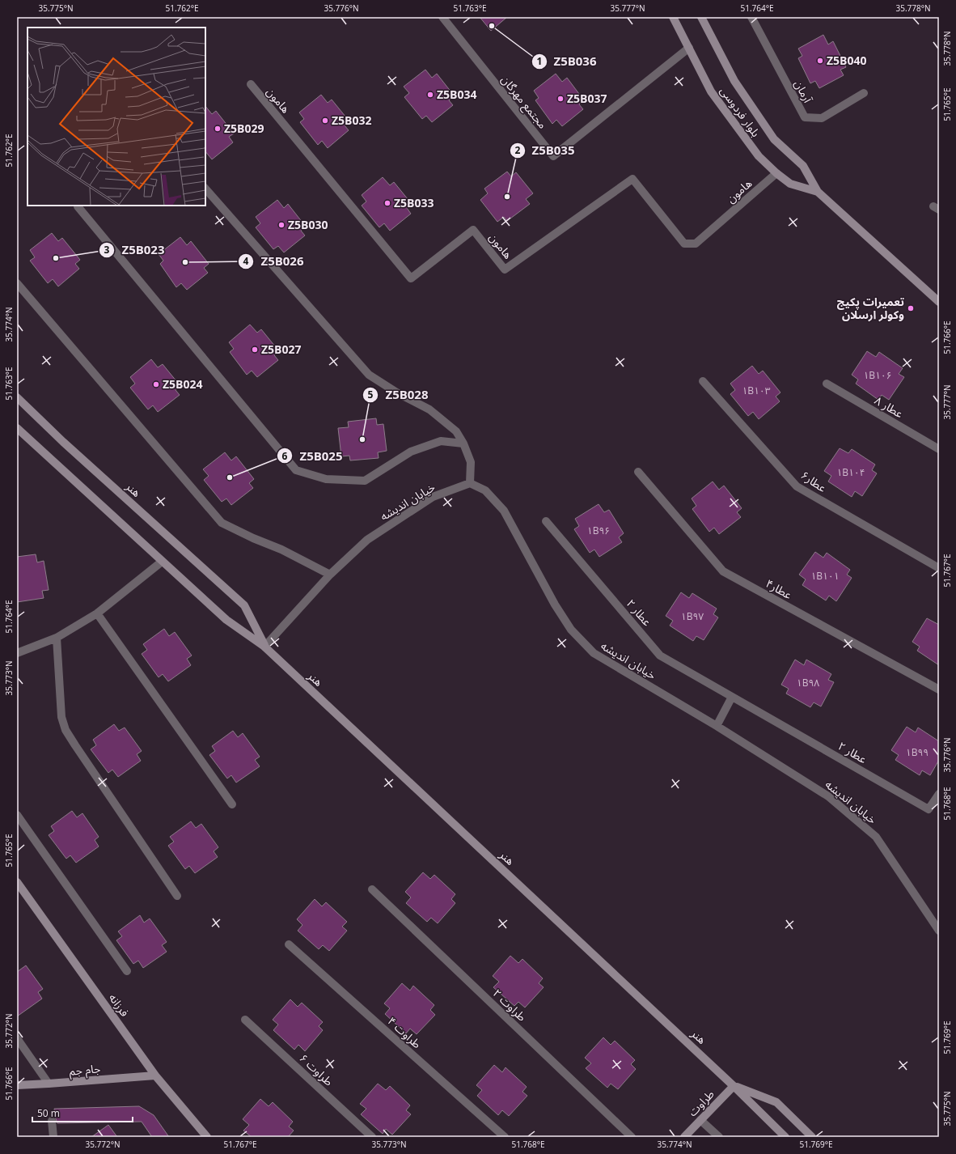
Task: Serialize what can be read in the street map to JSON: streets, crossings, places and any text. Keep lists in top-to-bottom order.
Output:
{
  "streets": {
    "street": [
      "آرمان",
      "هامون",
      "مجتمع مهرگان",
      "بلوار فردوسی",
      "عطار ۸",
      "عطار۶",
      "هنر",
      "خیابان اندیشه",
      "عطار۴",
      "عطار ۲",
      "فرزانه",
      "طراوت ۲",
      "طراوت ۴",
      "جام جم",
      "طراوت ۶",
      "طراوت"
    ]
  },
  "crossings": [
    ["هامون", "بلوار فردوسی"],
    ["مجتمع مهرگان", "بلوار فردوسی"],
    ["هنر", "خیابان اندیشه"],
    ["هنر", "طراوت"],
    ["فرزانه", "جام جم"]
  ],
  "places": [
    "Z5B036",
    "Z5B040",
    "Z5B034",
    "Z5B037",
    "Z5B032",
    "Z5B029",
    "Z5B035",
    "Z5B033",
    "Z5B030",
    "Z5B023",
    "Z5B026",
    "تعمیرات پکیج وکولر ارسلان",
    "Z5B027",
    "Z5B024",
    "Z5B028",
    "Z5B025"
  ],
  "house_numbers": [
    "۱B۱۰۶",
    "۱B۱۰۳",
    "۱B۱۰۴",
    "۱B۹۶",
    "۱B۱۰۱",
    "۱B۹۷",
    "۱B۹۸",
    "۱B۹۹"
  ],
  "scale_bar": "50 m",
  "coordinates": [
    "35.775°N",
    "51.762°E",
    "35.776°N",
    "51.763°E",
    "35.777°N",
    "51.764°E",
    "35.778°N",
    "51.765°E",
    "35.774°N",
    "51.766°E",
    "51.767°E",
    "35.773°N",
    "51.768°E",
    "35.772°N",
    "51.769°E"
  ]
}
